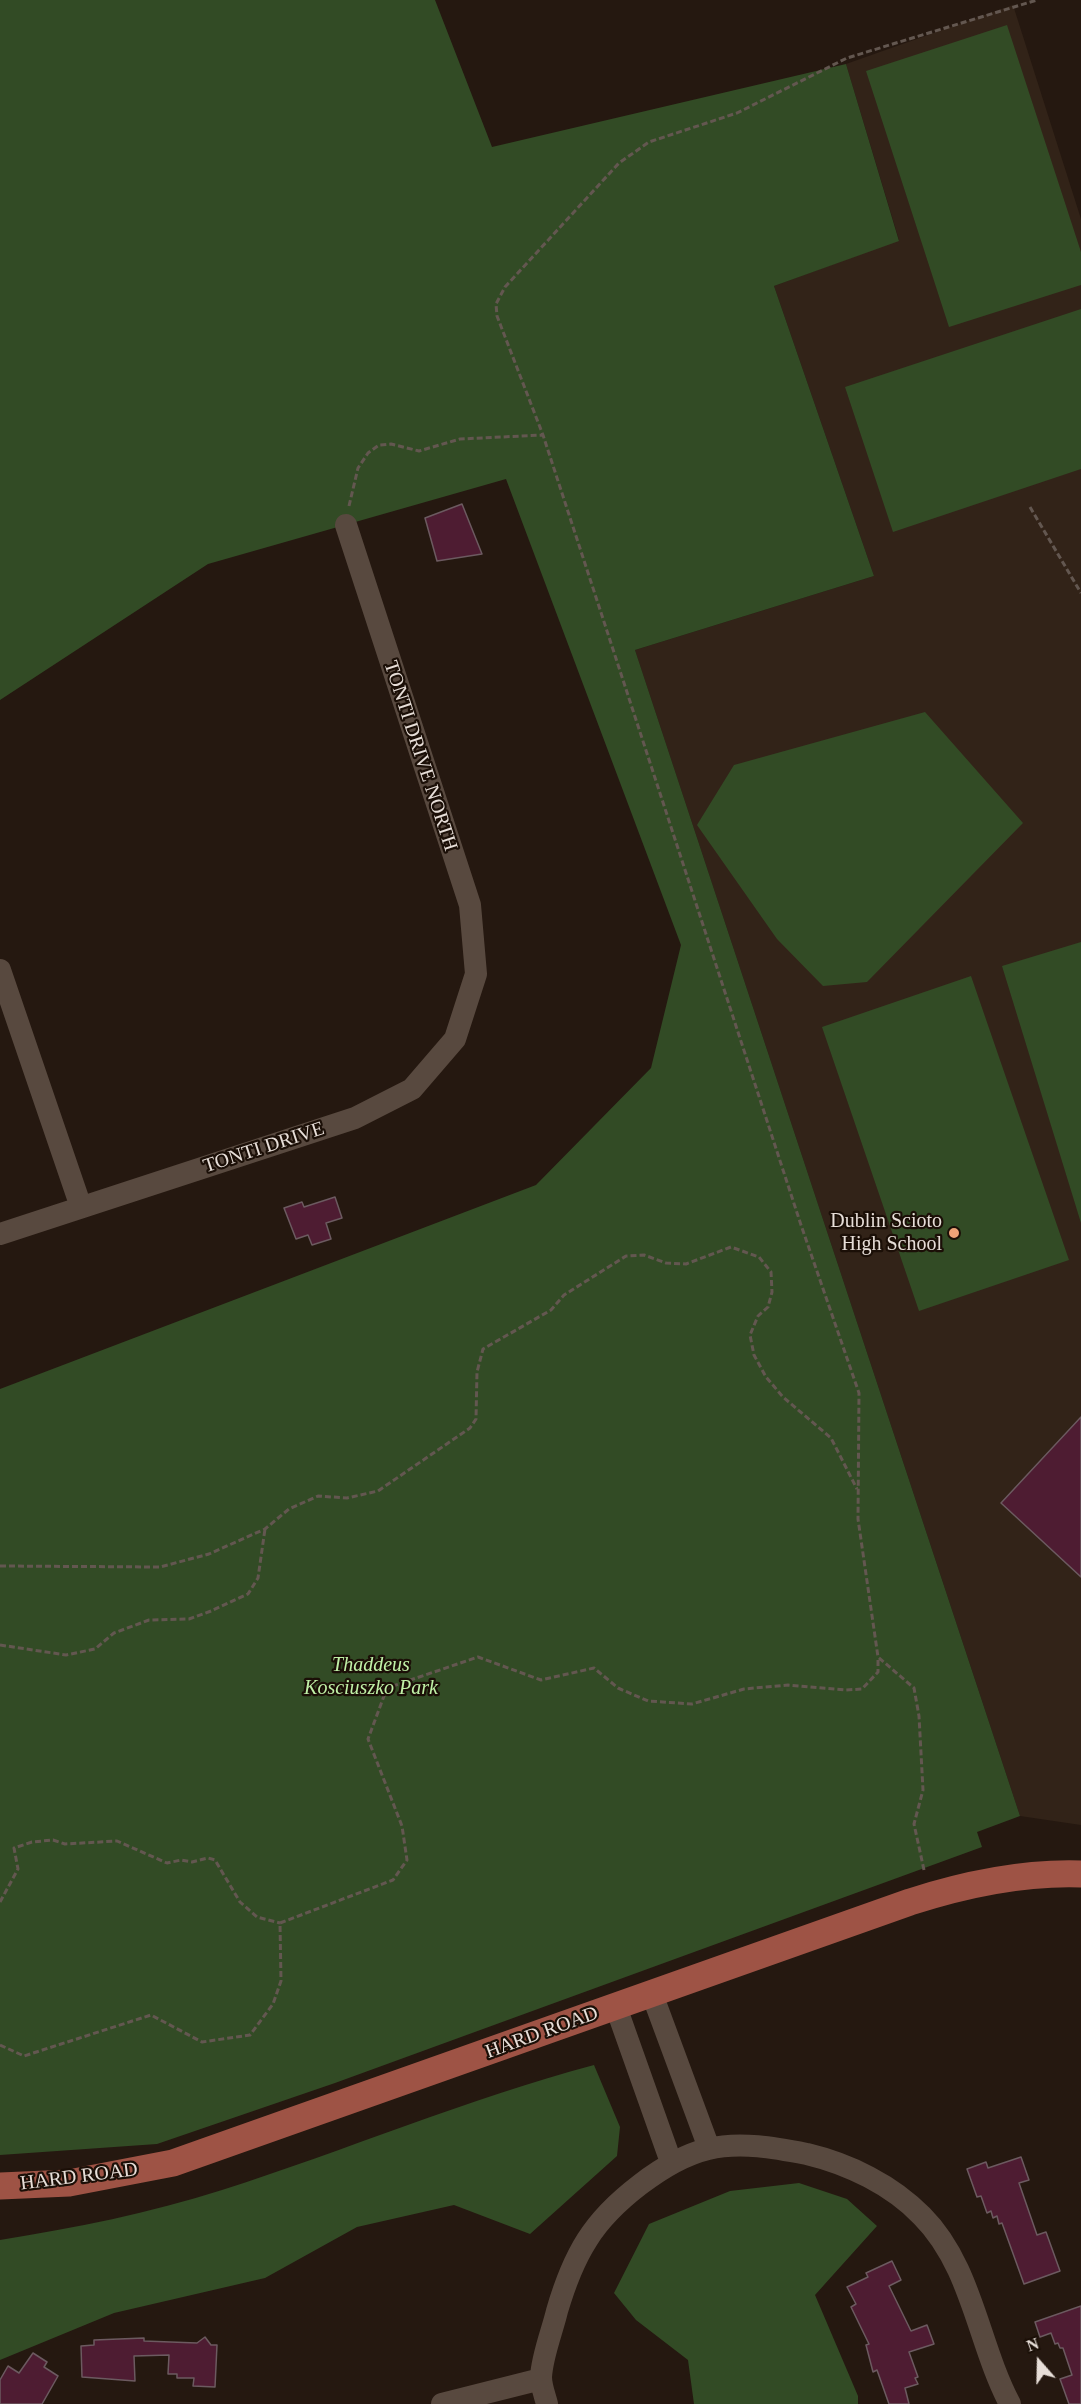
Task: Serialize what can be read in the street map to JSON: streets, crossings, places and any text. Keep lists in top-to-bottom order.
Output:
{
  "streets": {
    "main road": ["HARD ROAD"],
    "street": ["TONTI DRIVE NORTH", "TONTI DRIVE"]
  },
  "crossings": [
    ["TONTI DRIVE NORTH", "TONTI DRIVE"]
  ],
  "parks": ["Thaddeus Kosciuszko Park"],
  "places": ["Dublin Scioto High School"],
  "north": "top"
}
